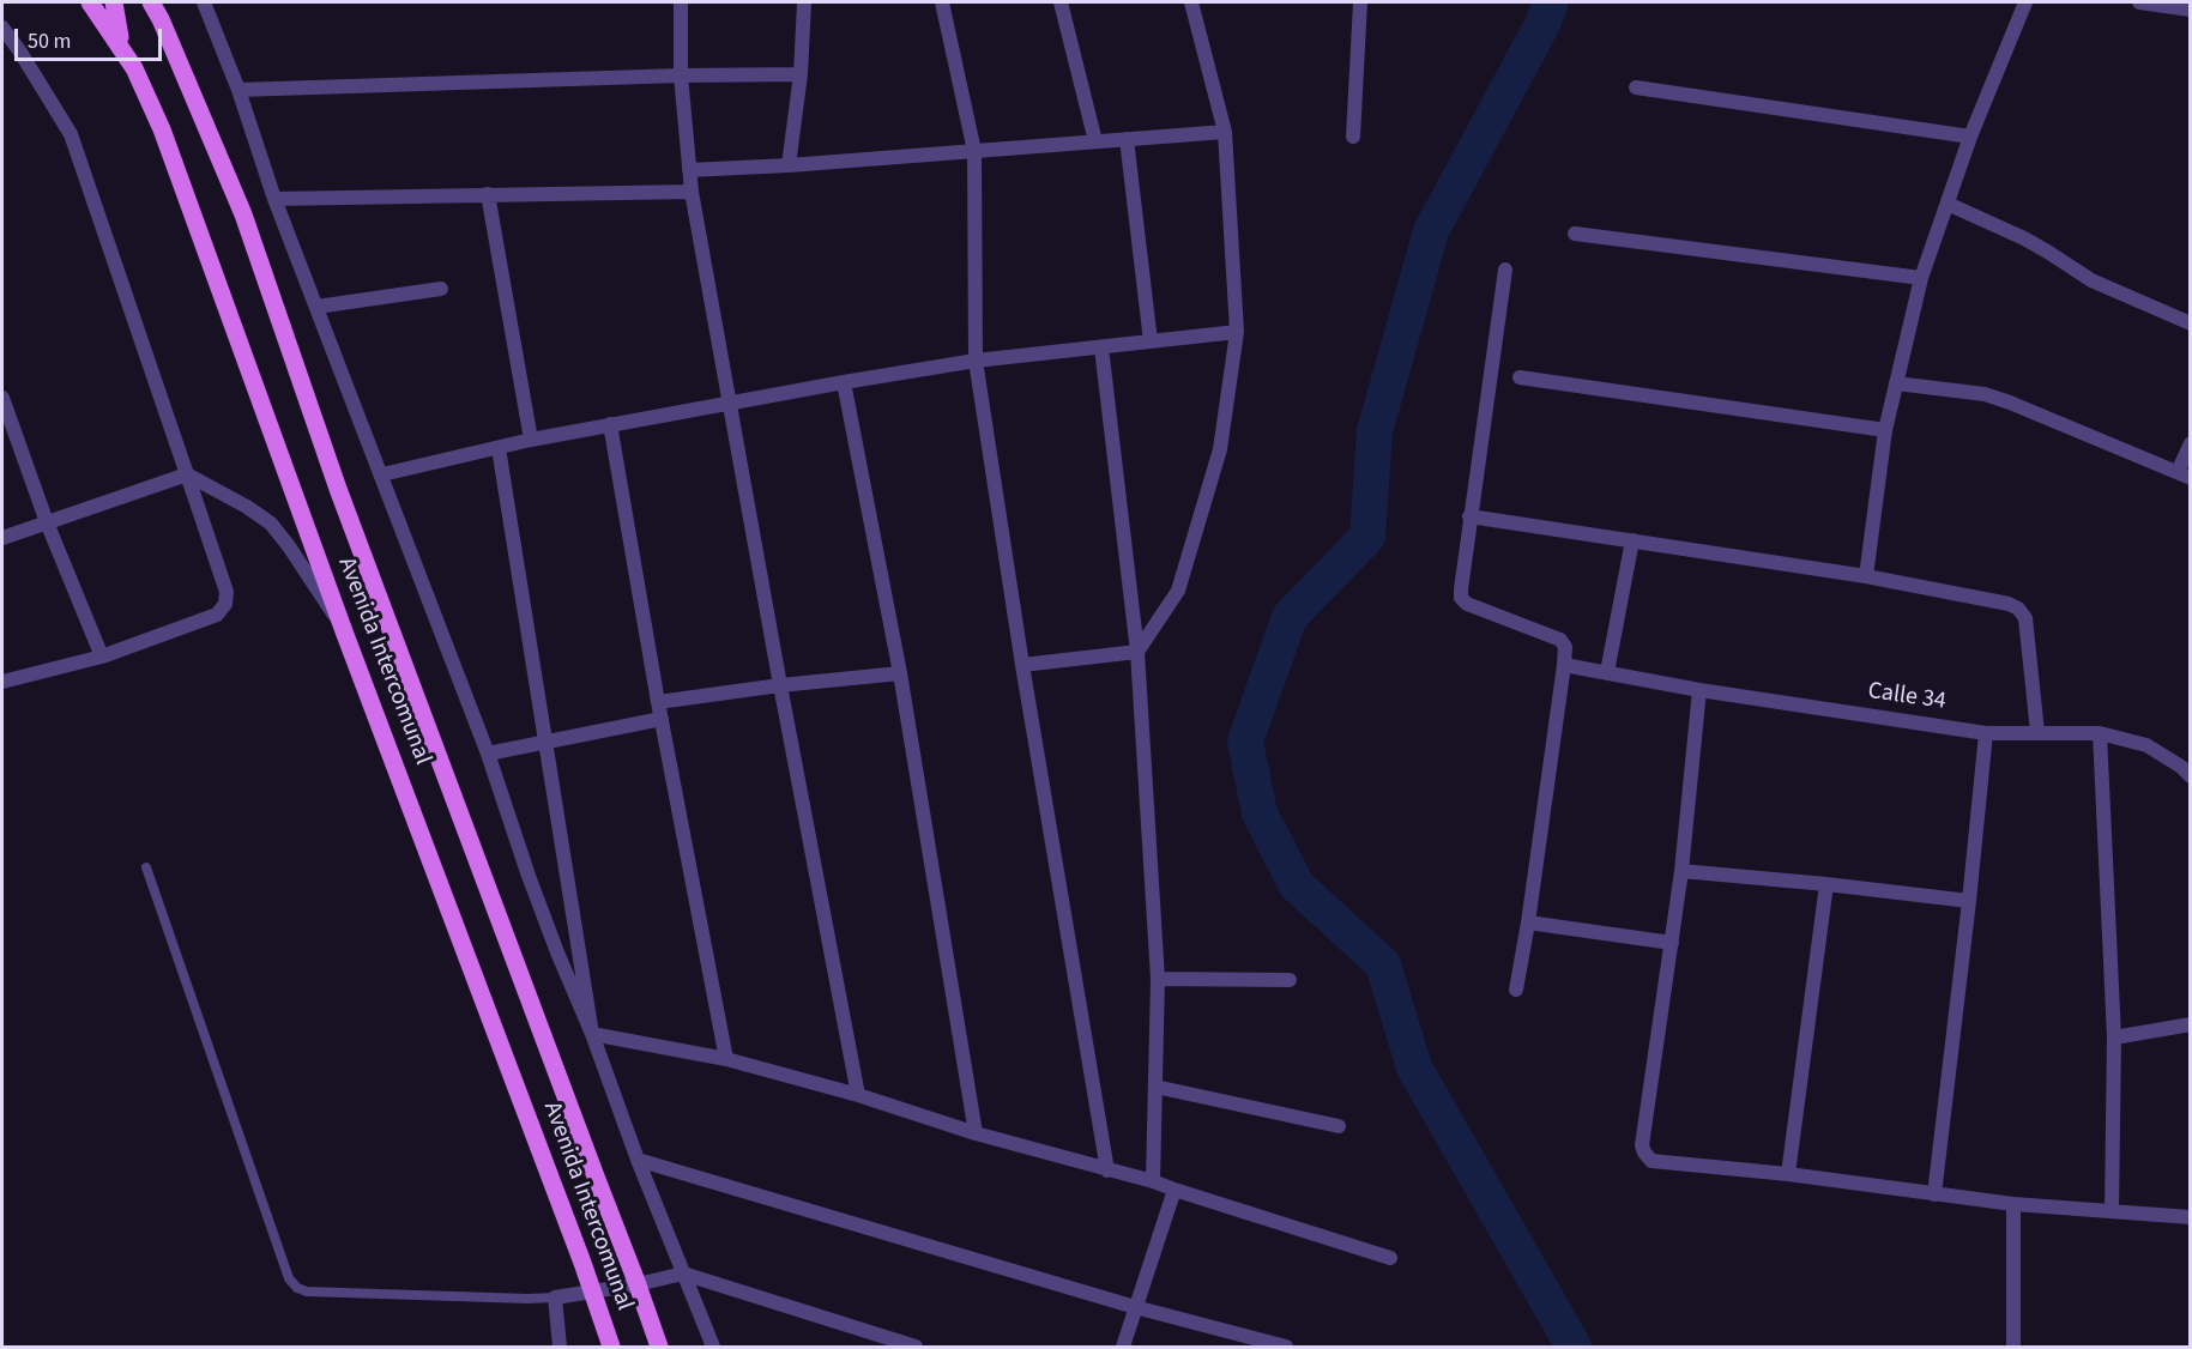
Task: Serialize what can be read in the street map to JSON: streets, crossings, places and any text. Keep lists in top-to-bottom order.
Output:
{
  "streets": {
    "main road": ["Avenida Intercomunal"],
    "street": ["Calle 34"]
  },
  "scale_bar": "50 m"
}
